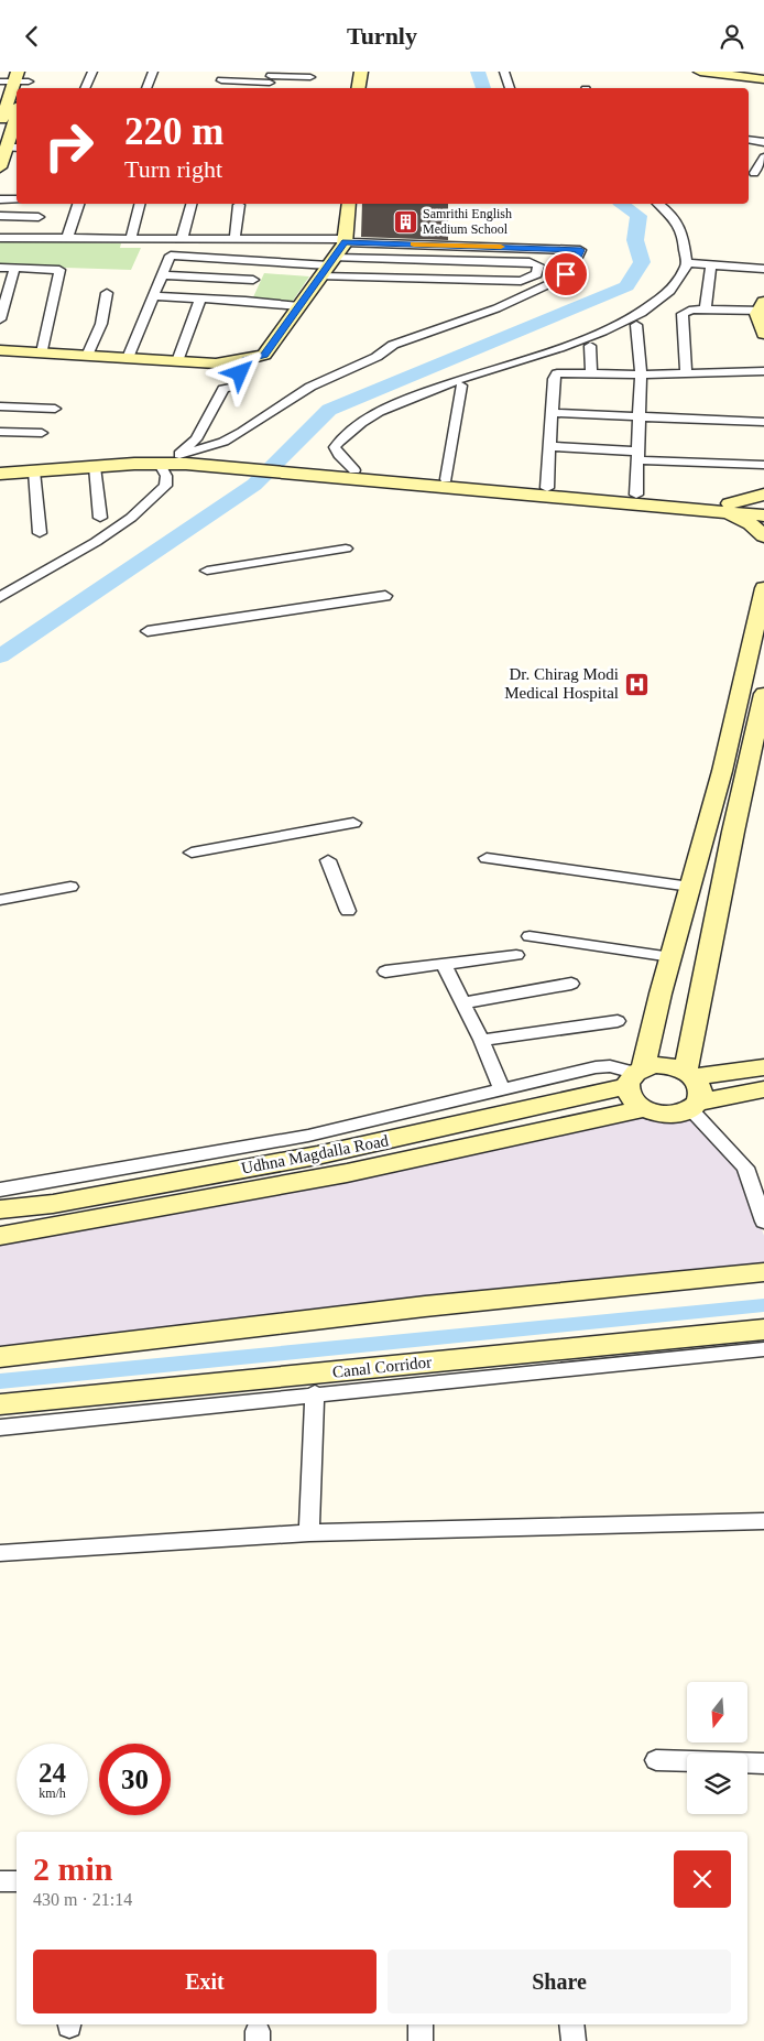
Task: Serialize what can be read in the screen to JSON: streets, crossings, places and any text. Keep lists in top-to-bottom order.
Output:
{
  "streets": {
    "street": ["Udhna Magdalla Road", "Canal Corridor"]
  },
  "places": {
    "building": ["Samrithi English Medium School"],
    "hospital": ["Dr. Chirag Modi Medical Hospital"]
  },
  "north": "bottom",
  "page": {
    "header": "Turnly",
    "turn": ["220 m", "Turn right"],
    "speed": "24 km/h",
    "limit": "30",
    "heading": ["2 min", "430 m · 21:14"],
    "buttons": ["Exit", "Share"]
  }
}
